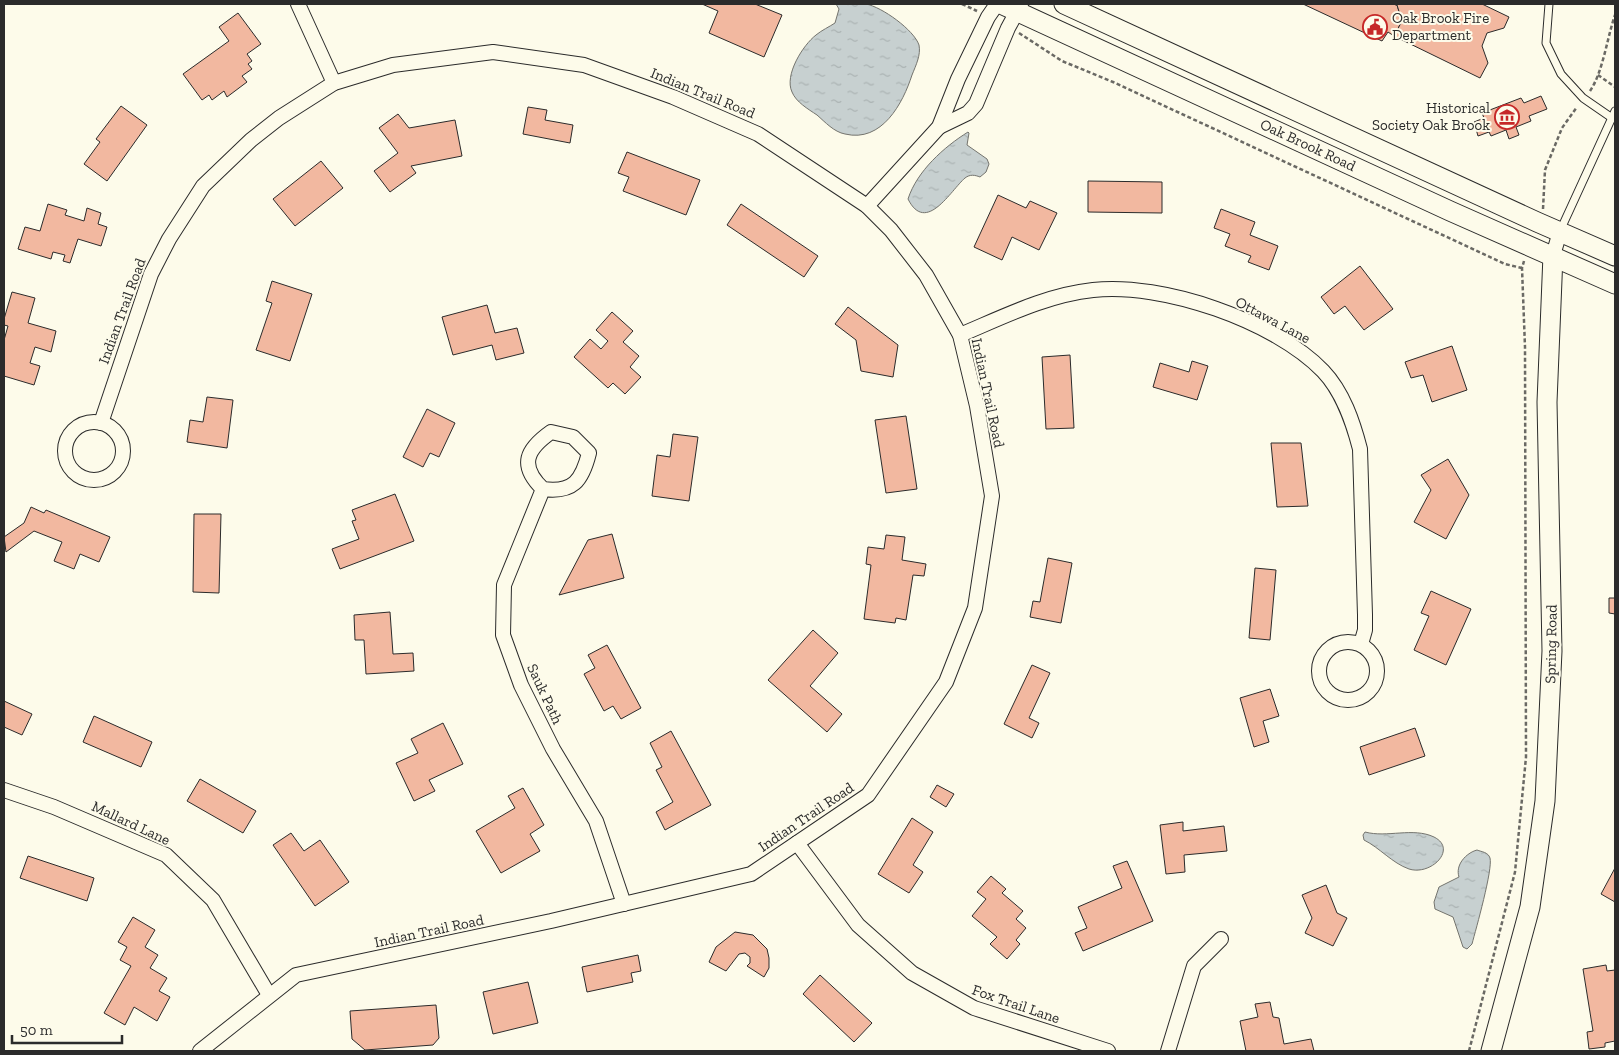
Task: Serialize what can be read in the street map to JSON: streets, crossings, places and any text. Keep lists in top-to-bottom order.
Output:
{
  "streets": {
    "main road": ["Oak Brook Road", "Spring Road"],
    "street": [
      "Indian Trail Road",
      "Ottawa Lane",
      "Sauk Path",
      "Mallard Lane",
      "Fox Trail Lane"
    ]
  },
  "crossings": [
    ["Indian Trail Road", "Ottawa Lane"],
    ["Indian Trail Road", "Sauk Path"],
    ["Indian Trail Road", "Mallard Lane"],
    ["Indian Trail Road", "Fox Trail Lane"],
    ["Oak Brook Road", "Spring Road"]
  ],
  "places": {
    "public building": ["Oak Brook Fire Department"],
    "museum": ["Historical Society Oak Brook"]
  },
  "scale_bar": "50 m"
}
